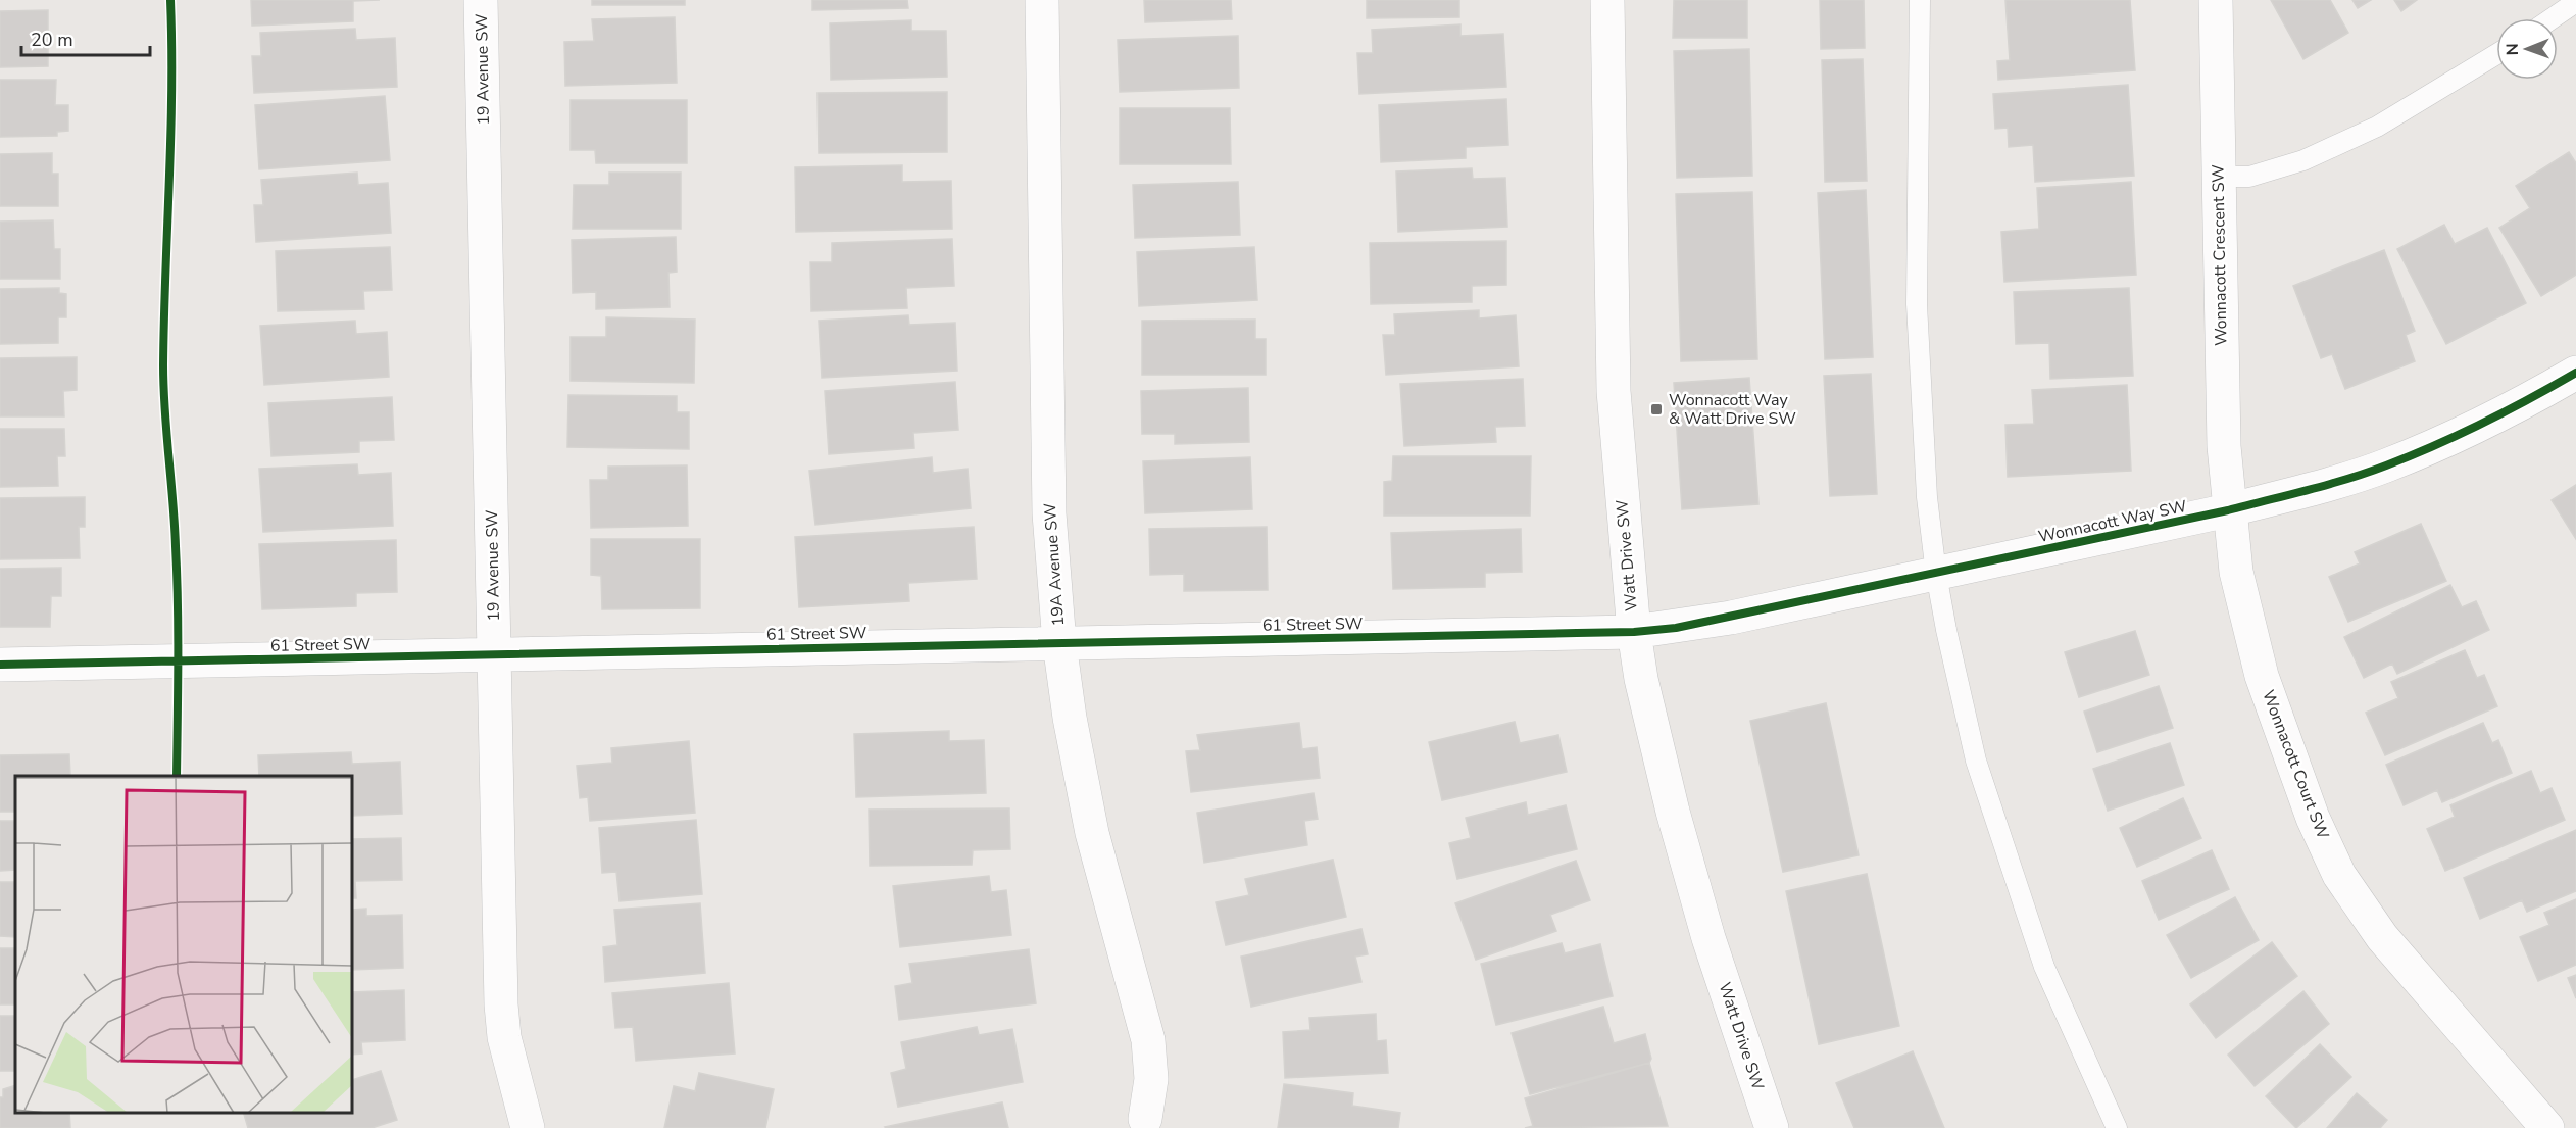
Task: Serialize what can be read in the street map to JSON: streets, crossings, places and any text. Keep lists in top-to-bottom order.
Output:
{
  "streets": {
    "street": [
      "19 Avenue SW",
      "Wonnacott Crescent SW",
      "Wonnacott Way SW",
      "Watt Drive SW",
      "19A Avenue SW",
      "61 Street SW",
      "Wonnacott Court SW"
    ]
  },
  "crossings": [
    ["19 Avenue SW", "61 Street SW"],
    ["Wonnacott Crescent SW", "Wonnacott Way SW"],
    ["Wonnacott Crescent SW", "Wonnacott Court SW"],
    ["Wonnacott Way SW", "Watt Drive SW"],
    ["Wonnacott Way SW", "61 Street SW"],
    ["Wonnacott Way SW", "Wonnacott Court SW"],
    ["Watt Drive SW", "61 Street SW"],
    ["19A Avenue SW", "61 Street SW"]
  ],
  "places": {
    "transit": ["Wonnacott Way & Watt Drive SW"]
  },
  "scale_bar": "20 m",
  "north": "left"
}
